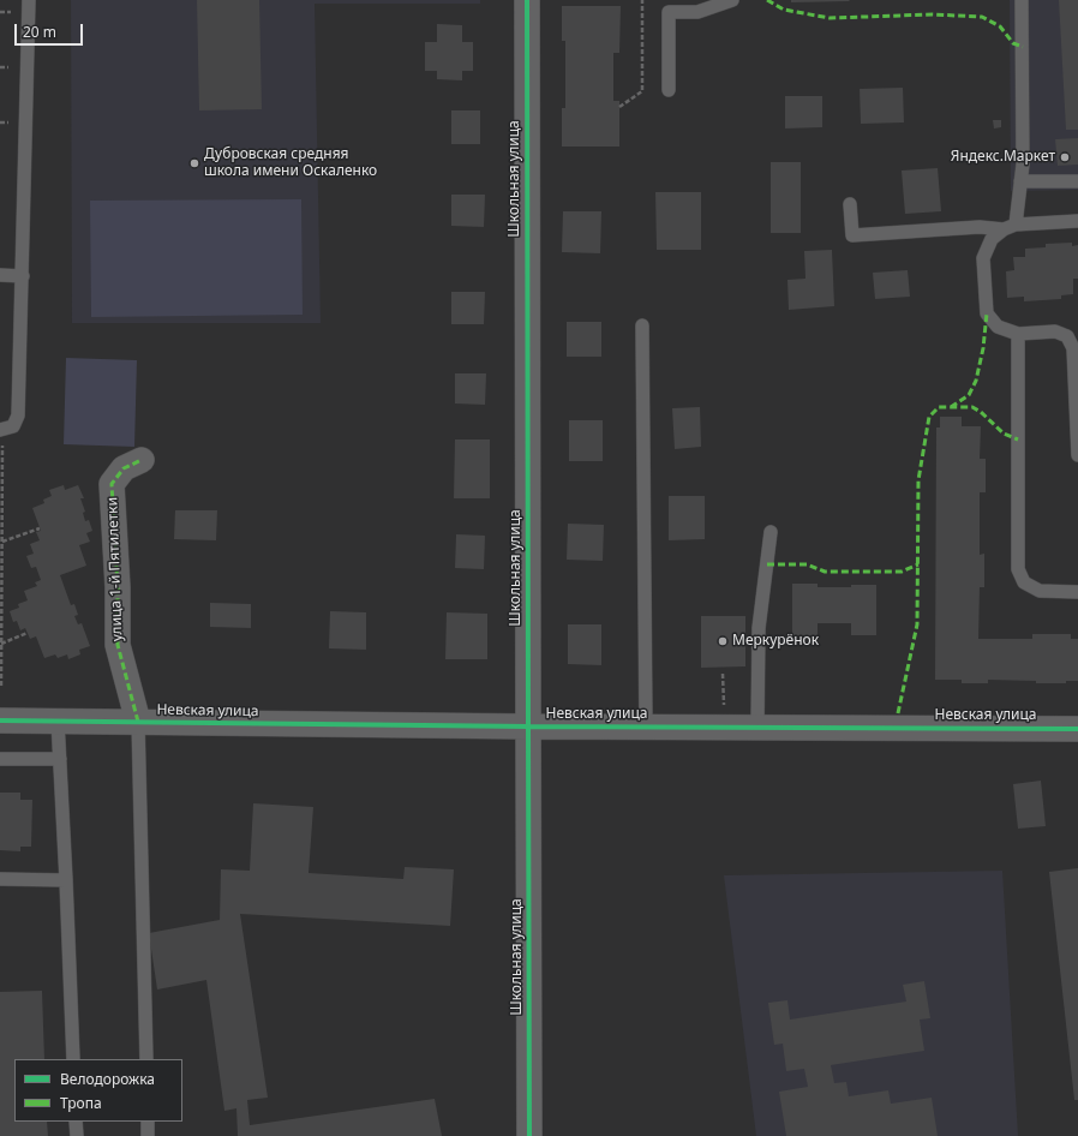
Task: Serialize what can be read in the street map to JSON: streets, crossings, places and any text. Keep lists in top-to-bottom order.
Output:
{
  "streets": {
    "street": ["Школьная улица", "улица 1-й Пятилетки", "Невская улица"]
  },
  "crossings": [
    ["Школьная улица", "Невская улица"],
    ["улица 1-й Пятилетки", "Невская улица"]
  ],
  "places": ["Яндекс.Маркет", "Дубровская средняя школа имени Оскаленко", "Меркурёнок"],
  "legend": ["Велодорожка", "Тропа"],
  "scale_bar": "20 m"
}
